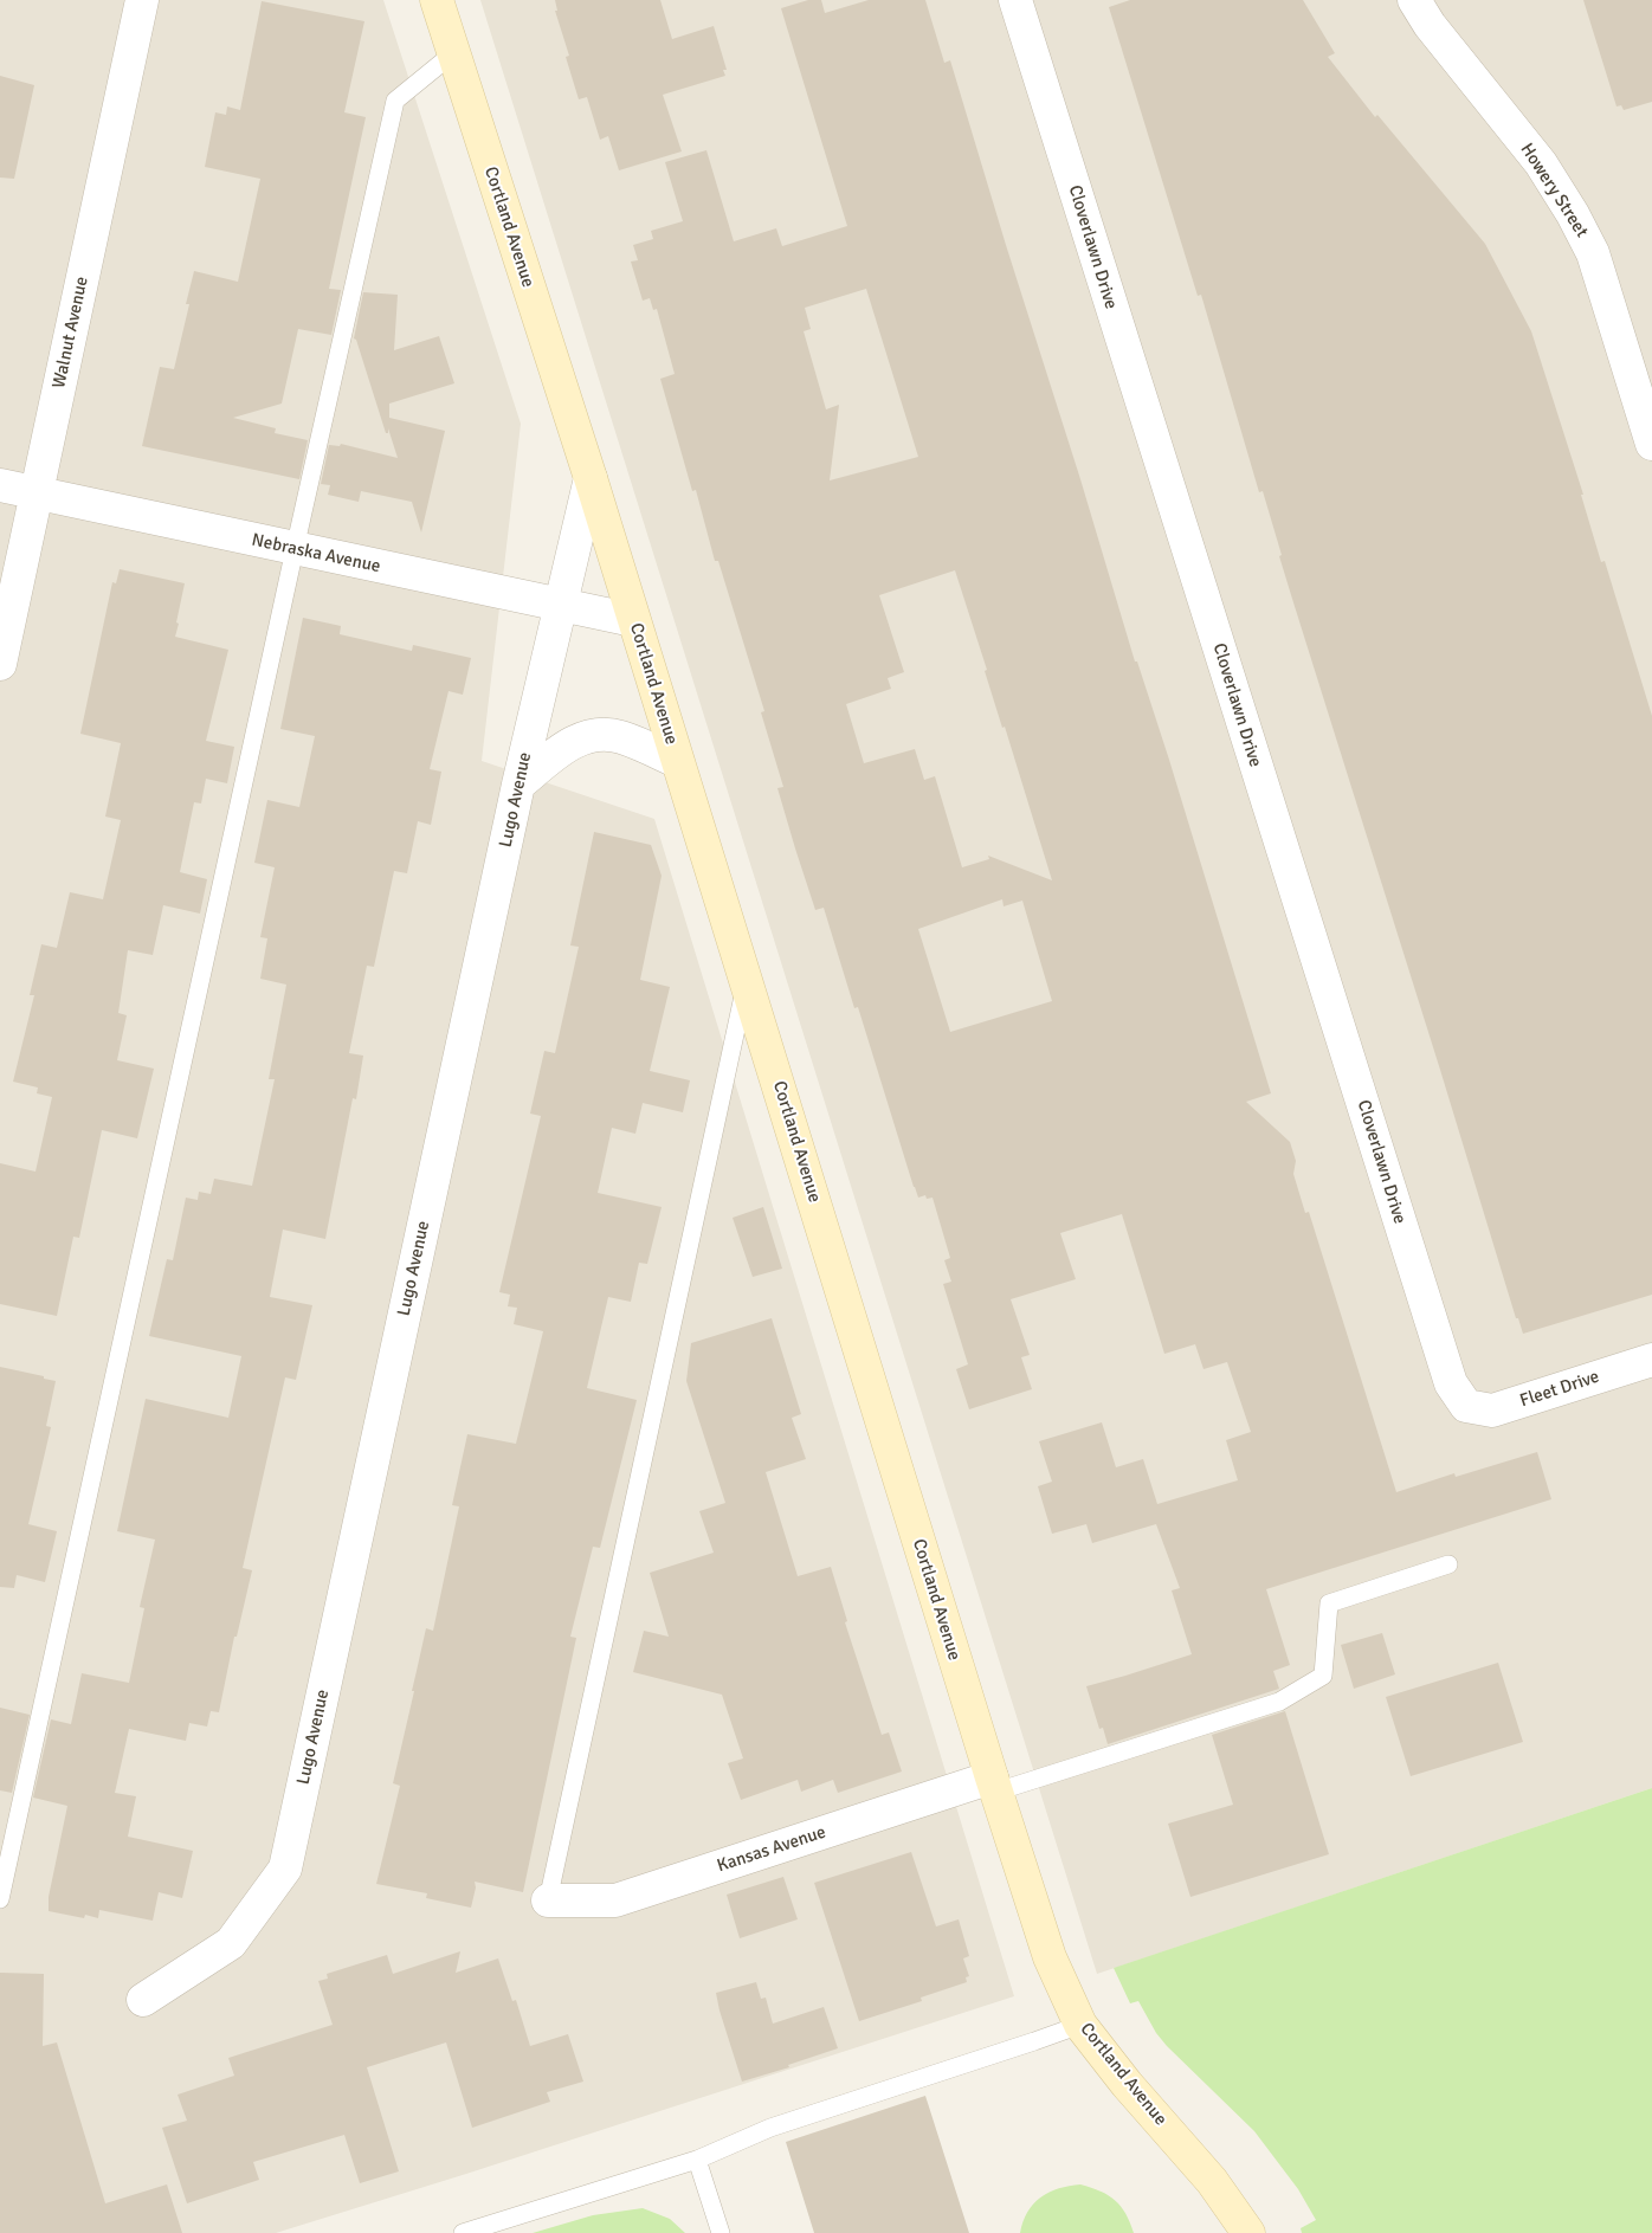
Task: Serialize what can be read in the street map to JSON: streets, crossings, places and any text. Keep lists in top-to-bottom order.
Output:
{
  "streets": {
    "street": [
      "Howery Street",
      "Cortland Avenue",
      "Cloverlawn Drive",
      "Walnut Avenue",
      "Nebraska Avenue",
      "Lugo Avenue",
      "Fleet Drive",
      "Kansas Avenue"
    ]
  },
  "crossings": [
    ["Cortland Avenue", "Nebraska Avenue"],
    ["Cortland Avenue", "Lugo Avenue"],
    ["Cortland Avenue", "Kansas Avenue"],
    ["Cloverlawn Drive", "Fleet Drive"],
    ["Walnut Avenue", "Nebraska Avenue"],
    ["Nebraska Avenue", "Lugo Avenue"]
  ]
}
